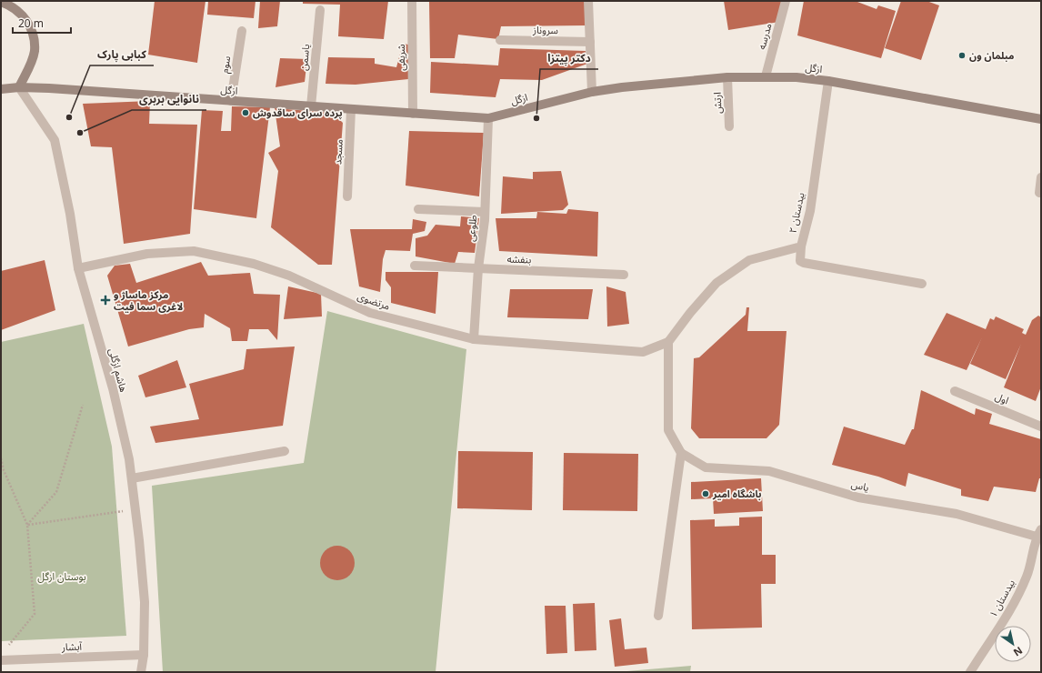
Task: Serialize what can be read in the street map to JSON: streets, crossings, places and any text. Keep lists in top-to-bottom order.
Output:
{
  "streets": {
    "main road": ["ازگل"],
    "street": [
      "سروناز",
      "مدرسه",
      "یاسمن",
      "شریفی",
      "سوم",
      "ارتش",
      "مسجد",
      "بیدستان ۲",
      "طلوعی",
      "بنفشه",
      "مرتضوی",
      "هاشم ازگلی",
      "اول",
      "یاس",
      "بیدستان ۱",
      "آبشار"
    ]
  },
  "crossings": [
    ["مدرسه", "ازگل"],
    ["یاسمن", "ازگل"],
    ["شریفی", "ازگل"],
    ["سوم", "ازگل"],
    ["ازگل", "ارتش"],
    ["ازگل", "مسجد"],
    ["ازگل", "بیدستان ۲"],
    ["ازگل", "طلوعی"],
    ["ازگل", "هاشم ازگلی"],
    ["بیدستان ۲", "مرتضوی"],
    ["طلوعی", "بنفشه"],
    ["طلوعی", "مرتضوی"],
    ["مرتضوی", "هاشم ازگلی"],
    ["هاشم ازگلی", "آبشار"],
    ["یاس", "بیدستان ۱"]
  ],
  "parks": ["بوستان ازگل"],
  "places": {
    "other": [
      "مبلمان ون",
      "پرده سرای ساقدوش",
      "کبابی پارک",
      "دکتر پیتزا",
      "نانوایی بربری",
      "باشگاه امیر"
    ],
    "health": ["مرکز ماساژ و لاغری سما فیت"]
  },
  "scale_bar": "20 m",
  "north": "bottom right"
}
